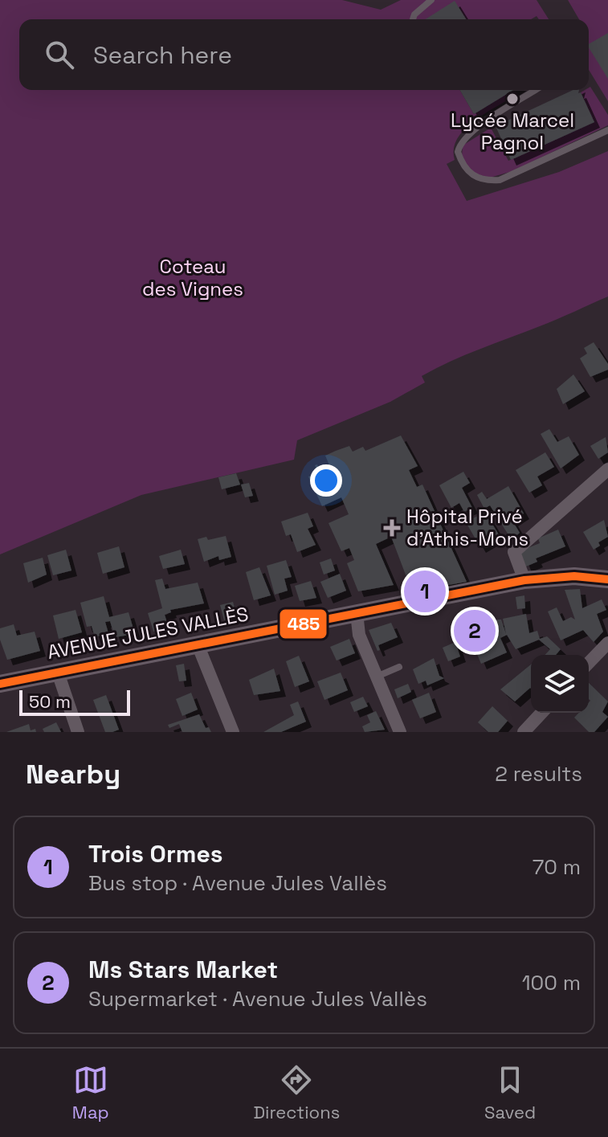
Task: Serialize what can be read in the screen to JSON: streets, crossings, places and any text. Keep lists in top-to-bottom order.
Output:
{
  "streets": {
    "main road": ["AVENUE JULES VALLÈS"]
  },
  "parks": ["Coteau des Vignes"],
  "places": {
    "other": ["Lycée Marcel Pagnol"],
    "health": ["Hôpital Privé d'Athis-Mons"]
  },
  "lines": ["transit line 485"],
  "scale_bar": "50 m",
  "page": {
    "search": "Search here",
    "pins": ["1", "2"],
    "scale": "50 m",
    "heading": ["Nearby", "2 results"],
    "list": [
      {
        "mark": "1",
        "name": "Trois Ormes",
        "note": "Bus stop · Avenue Jules Vallès",
        "value": "70 m"
      },
      {
        "mark": "2",
        "name": "Ms Stars Market",
        "note": "Supermarket · Avenue Jules Vallès",
        "value": "100 m"
      }
    ],
    "nav": ["Map", "Directions", "Saved"]
  }
}
